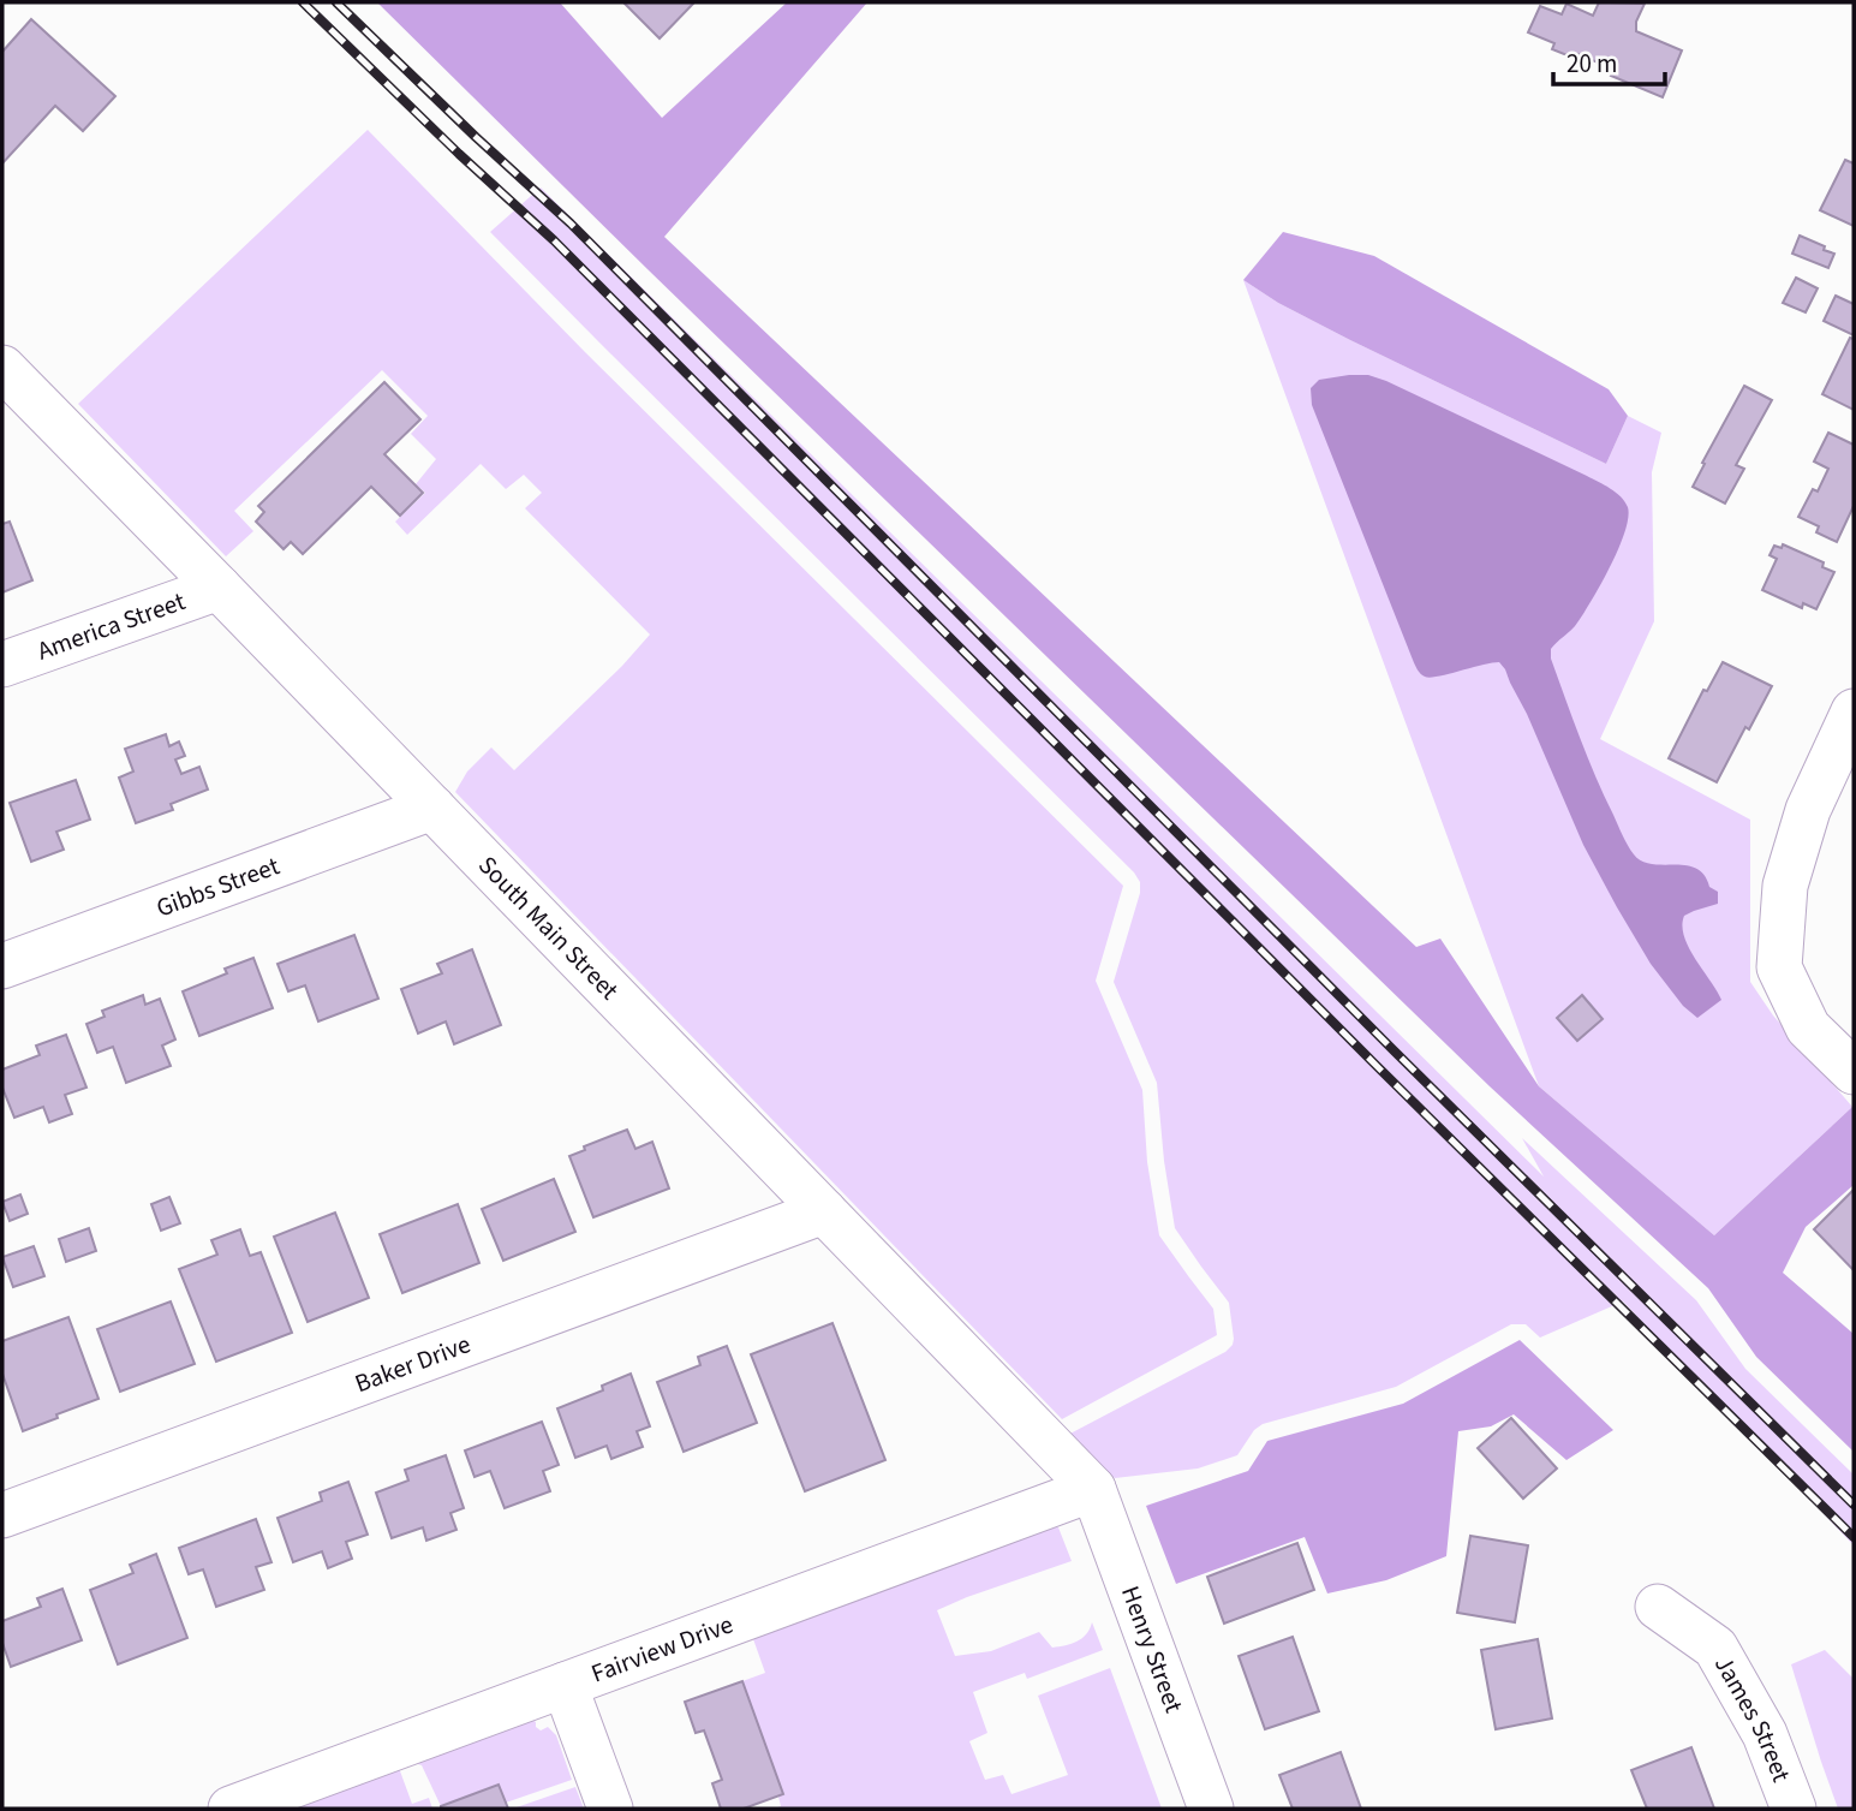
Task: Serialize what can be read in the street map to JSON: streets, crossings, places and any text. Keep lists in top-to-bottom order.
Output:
{
  "streets": {
    "street": [
      "America Street",
      "Gibbs Street",
      "South Main Street",
      "Baker Drive",
      "Fairview Drive",
      "Henry Street",
      "James Street"
    ]
  },
  "crossings": [
    ["America Street", "South Main Street"],
    ["Gibbs Street", "South Main Street"],
    ["South Main Street", "Baker Drive"],
    ["South Main Street", "Fairview Drive"],
    ["South Main Street", "Henry Street"],
    ["Fairview Drive", "Henry Street"]
  ],
  "scale_bar": "20 m"
}
